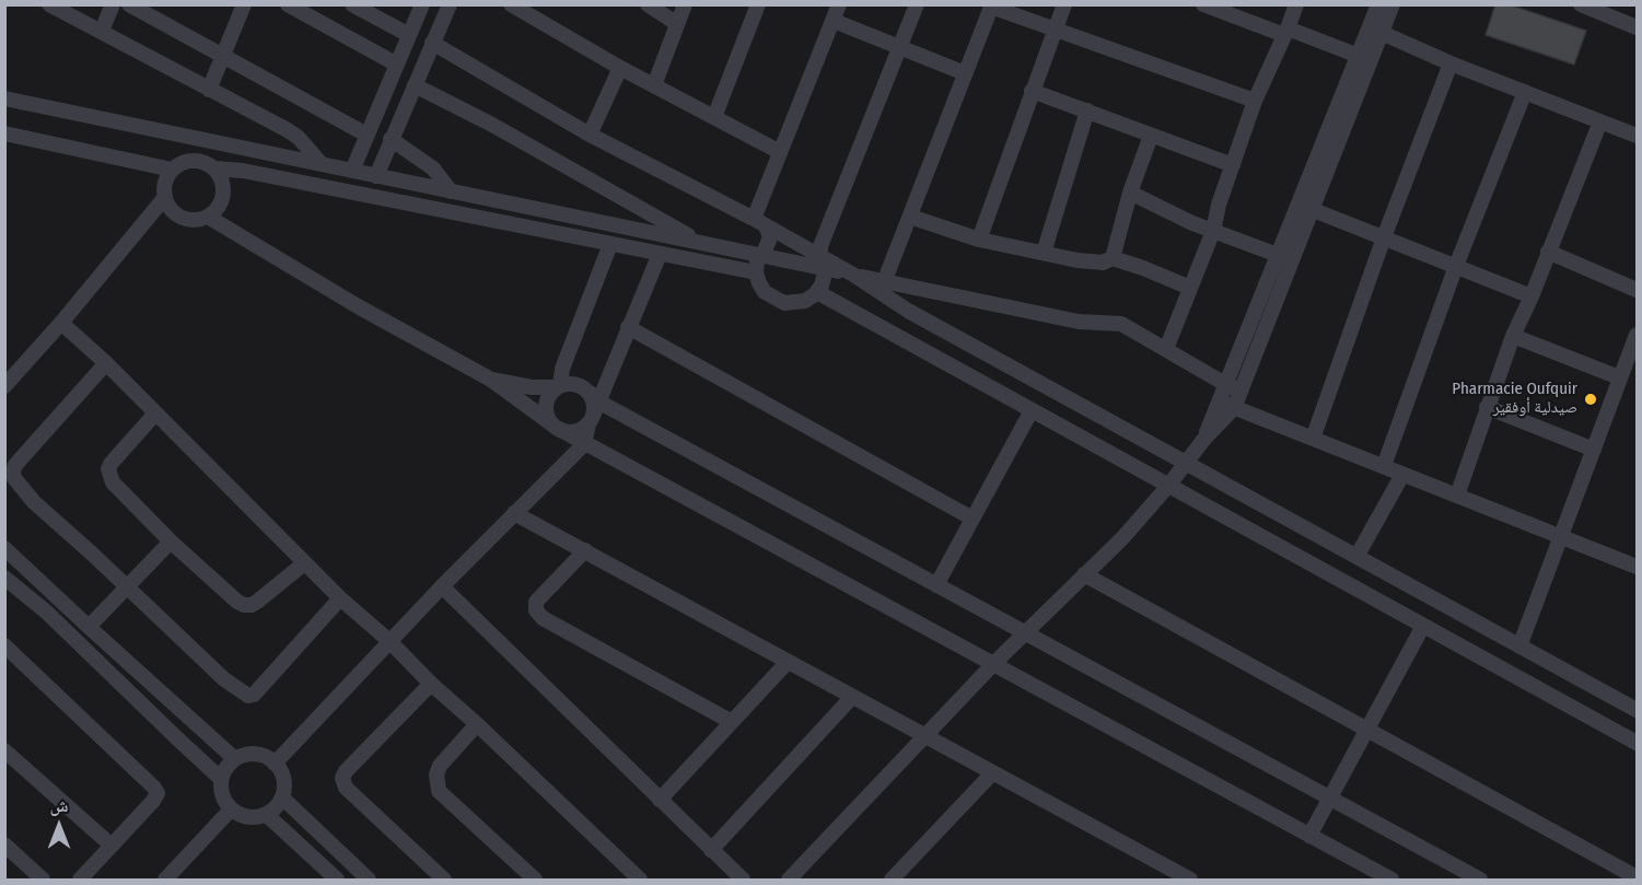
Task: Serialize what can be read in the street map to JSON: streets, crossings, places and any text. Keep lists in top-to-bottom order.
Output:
{
  "places": ["Pharmacie Oufquir صيدلية أوفقير"],
  "north": "top"
}
